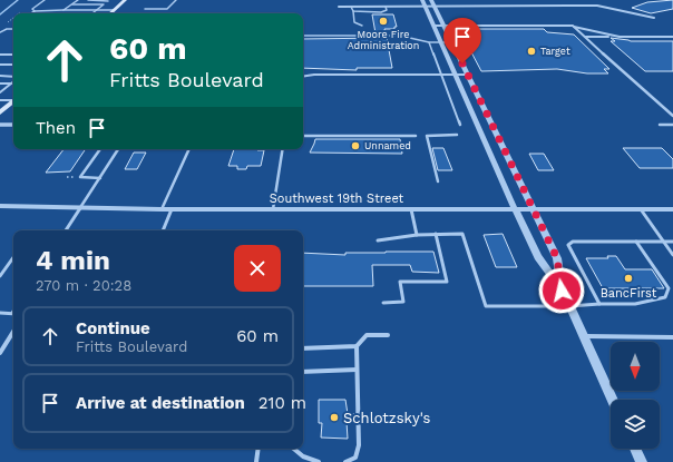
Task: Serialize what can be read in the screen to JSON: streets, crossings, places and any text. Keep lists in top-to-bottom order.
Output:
{
  "streets": {
    "street": ["Southwest 19th Street"]
  },
  "places": [
    "Moore Fire Administration",
    "Target",
    "Unnamed",
    "BancFirst",
    "Schlotzsky's"
  ],
  "north": "bottom",
  "page": {
    "turn": ["60 m", "Fritts Boulevard"],
    "then": "Then",
    "heading": ["4 min", "270 m · 20:28"],
    "list": [
      {
        "name": "Continue",
        "note": "Fritts Boulevard",
        "value": "60 m"
      },
      {
        "name": "Arrive at destination",
        "value": "210 m"
      }
    ]
  }
}
